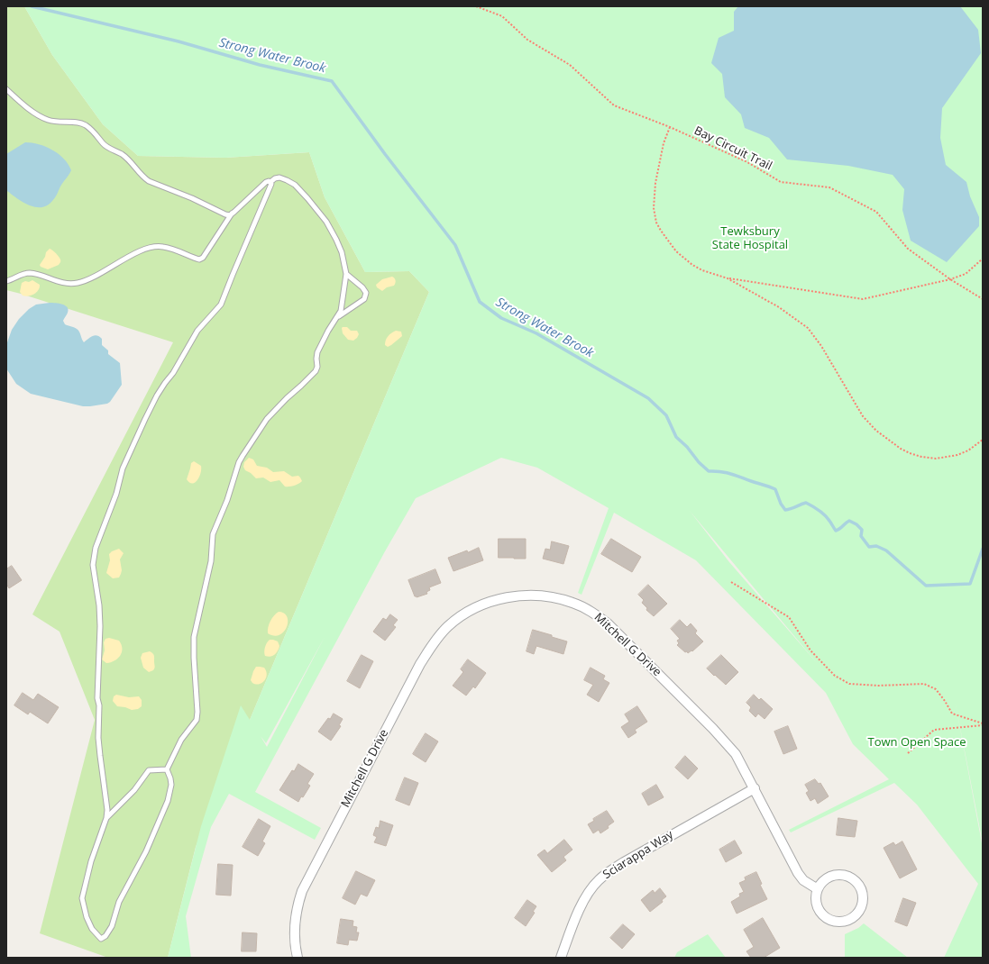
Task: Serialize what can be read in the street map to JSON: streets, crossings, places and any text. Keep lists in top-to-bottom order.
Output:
{
  "streets": {
    "street": ["Mitchell G Drive", "Sciarappa Way"],
    "path": ["Bay Circuit Trail"]
  },
  "crossings": [
    ["Mitchell G Drive", "Sciarappa Way"]
  ],
  "water": ["Strong Water Brook"],
  "parks": ["Tewksbury State Hospital", "Town Open Space"]
}
